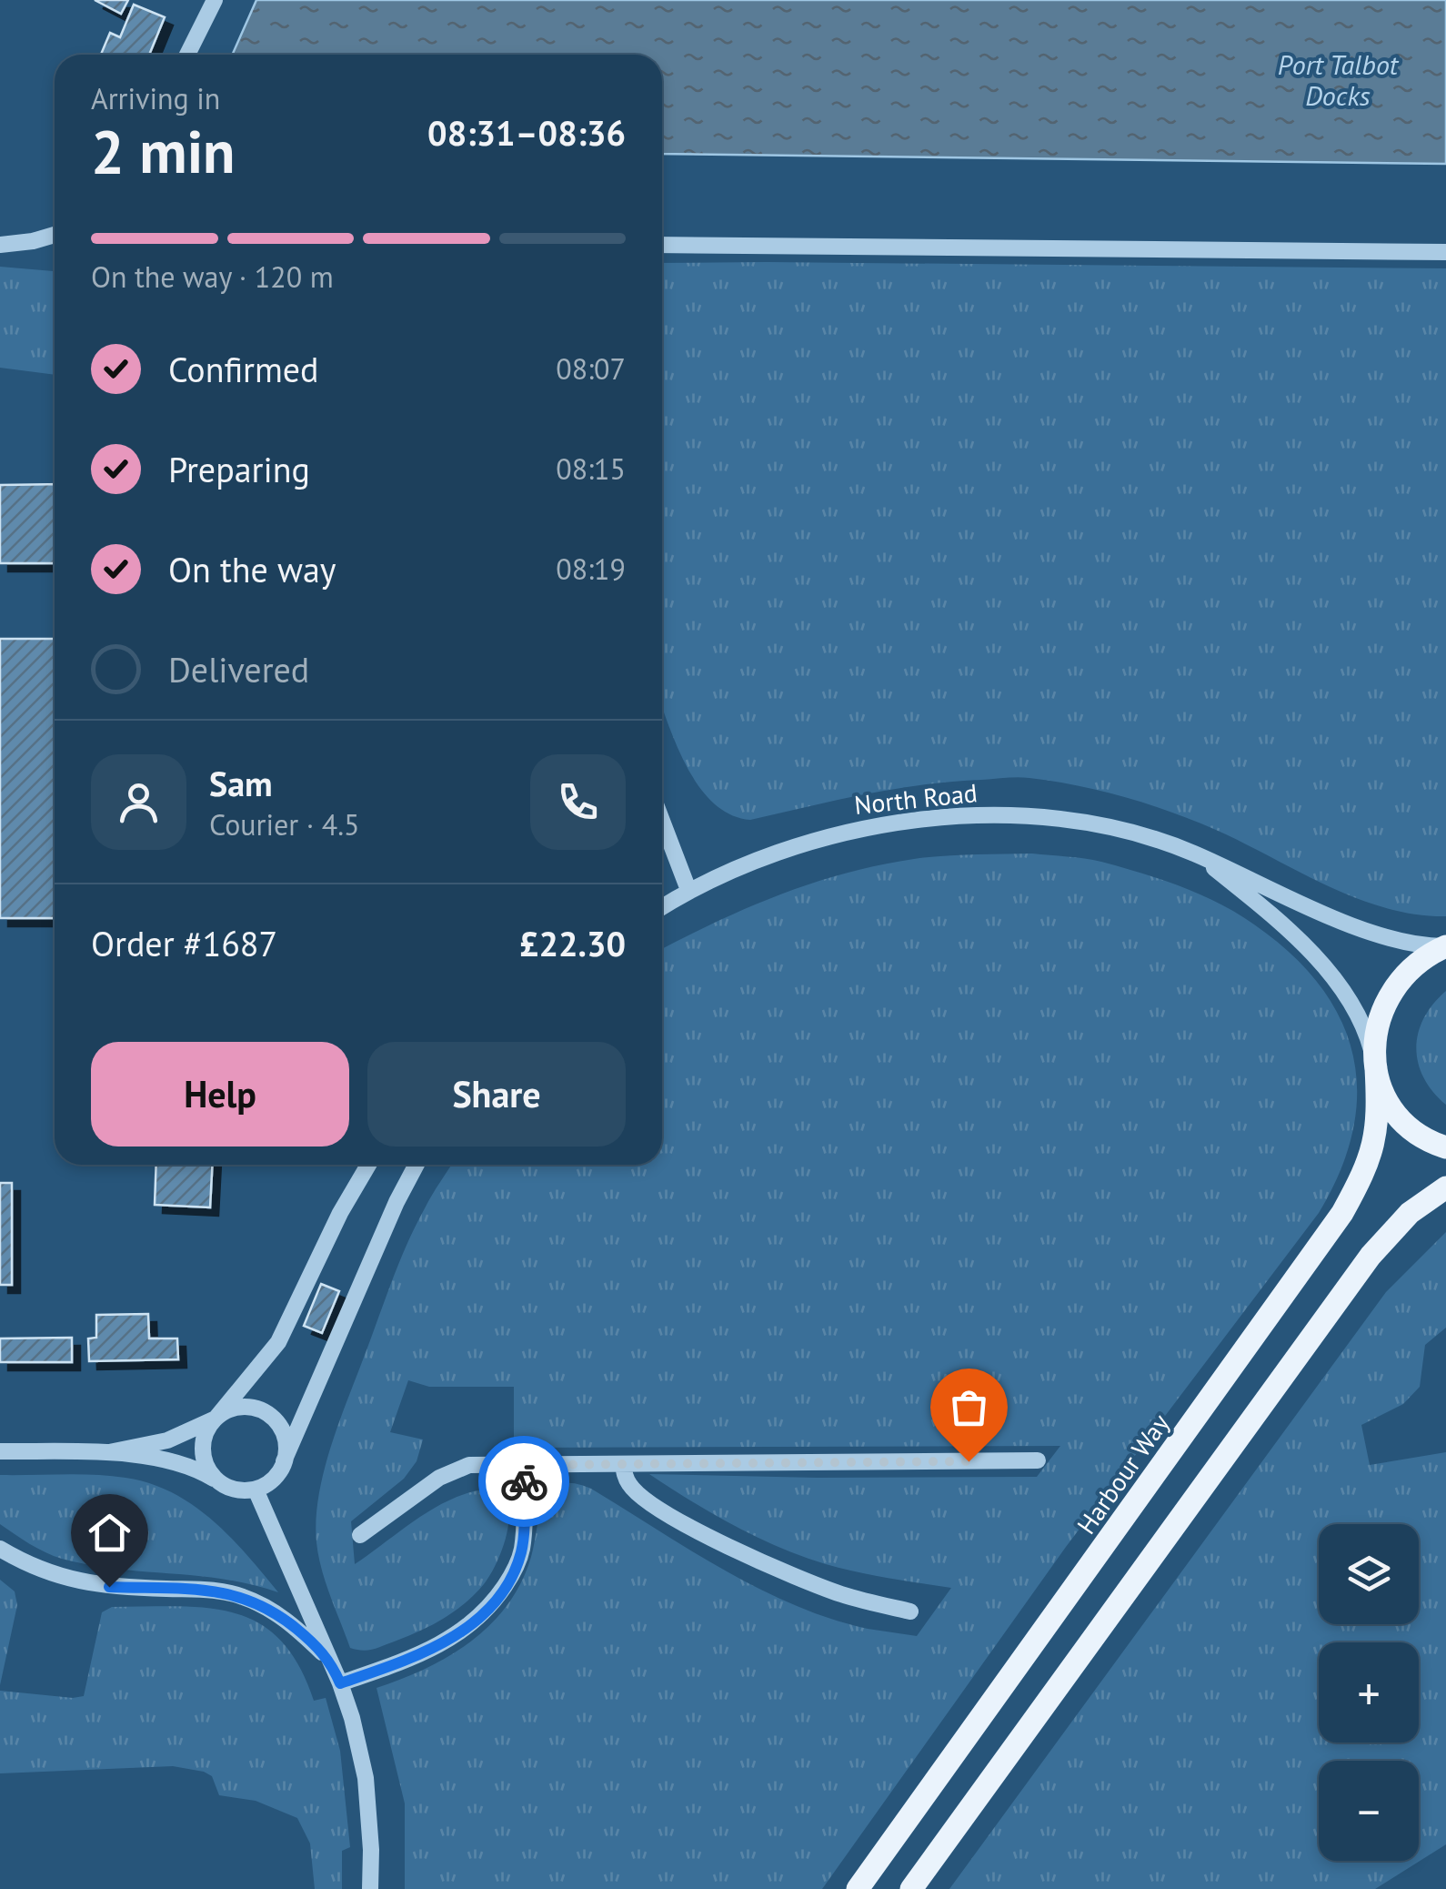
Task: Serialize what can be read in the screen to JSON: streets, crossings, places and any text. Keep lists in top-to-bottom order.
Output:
{
  "streets": {
    "main road": ["Harbour Way"],
    "lane": ["North Road"]
  },
  "crossings": [
    ["North Road", "Harbour Way"]
  ],
  "water": ["Port Talbot Docks"],
  "page": {
    "heading": ["2 min", "Arriving in", "08:31–08:36"],
    "panel": [
      "Sam",
      "Courier · 4.5",
      "Order #1687",
      "£22.30"
    ],
    "bar": "On the way · 120 m",
    "list": [
      ["Confirmed", "08:07"],
      ["Preparing", "08:15"],
      ["On the way", "08:19"],
      "Delivered"
    ],
    "buttons": ["Help", "Share"],
    "map_buttons": ["+", "−"]
  }
}
